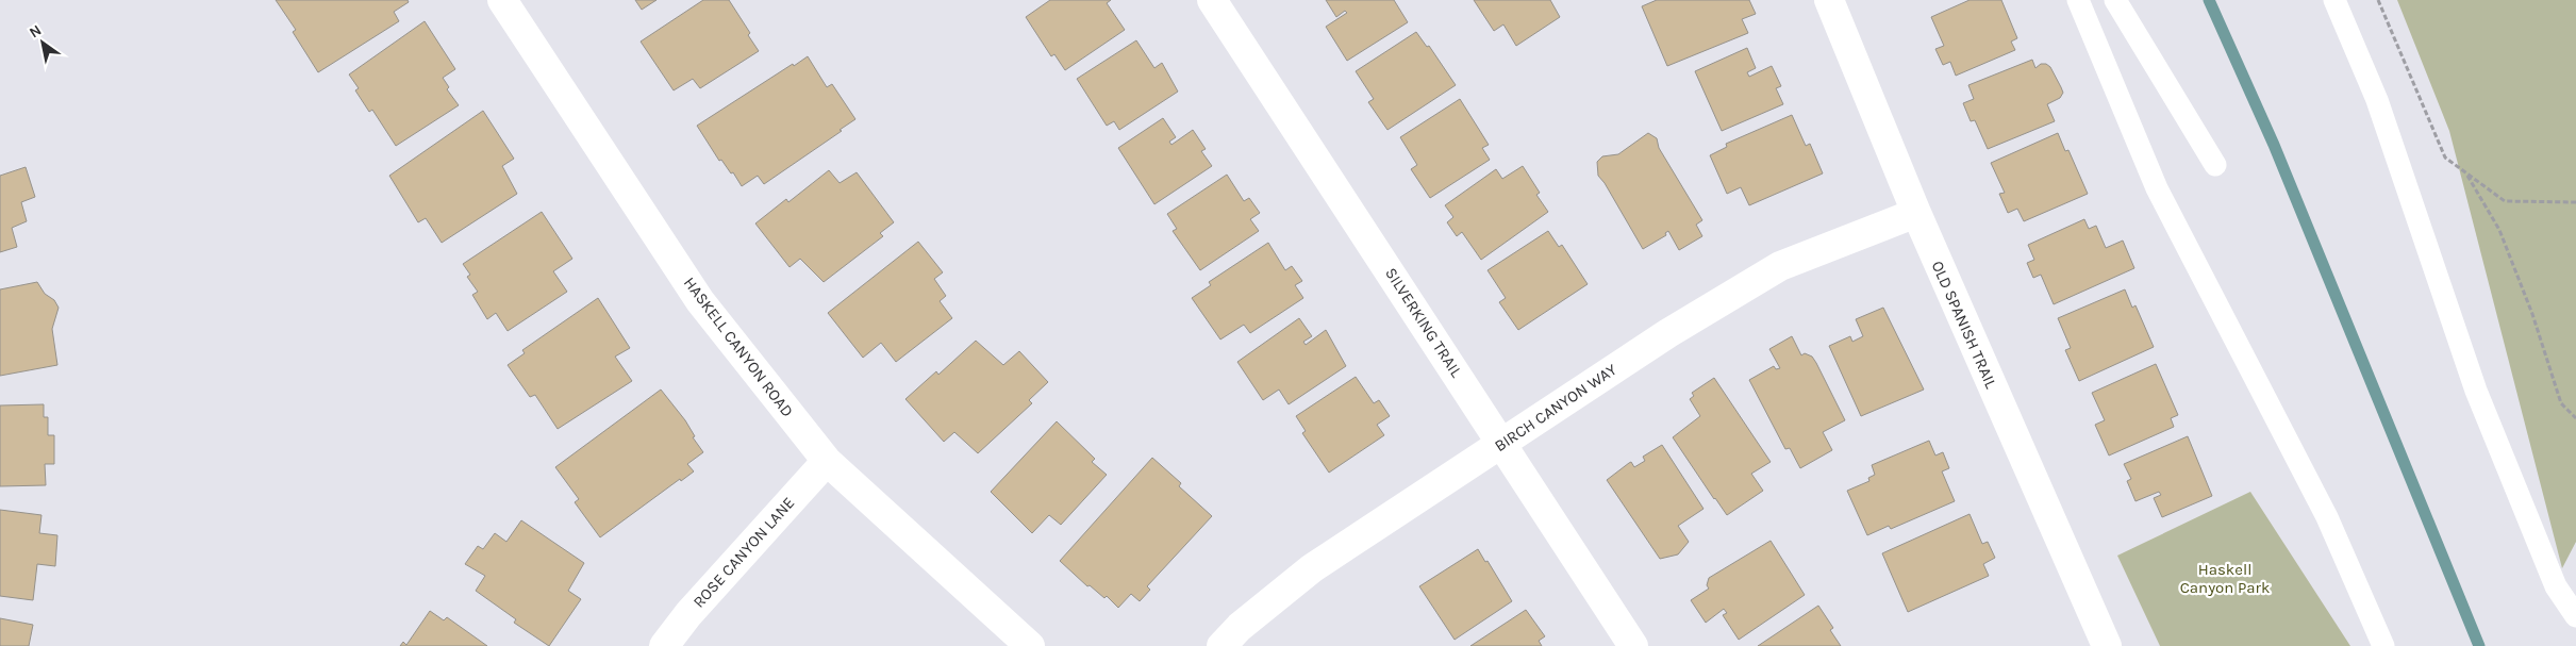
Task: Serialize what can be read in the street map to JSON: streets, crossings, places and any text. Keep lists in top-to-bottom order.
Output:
{
  "streets": {
    "street": [
      "SILVERKING TRAIL",
      "OLD SPANISH TRAIL",
      "HASKELL CANYON ROAD",
      "BIRCH CANYON WAY",
      "ROSE CANYON LANE"
    ]
  },
  "crossings": [
    ["SILVERKING TRAIL", "BIRCH CANYON WAY"],
    ["OLD SPANISH TRAIL", "BIRCH CANYON WAY"],
    ["HASKELL CANYON ROAD", "ROSE CANYON LANE"]
  ],
  "parks": ["Haskell Canyon Park"],
  "north": "top left"
}
